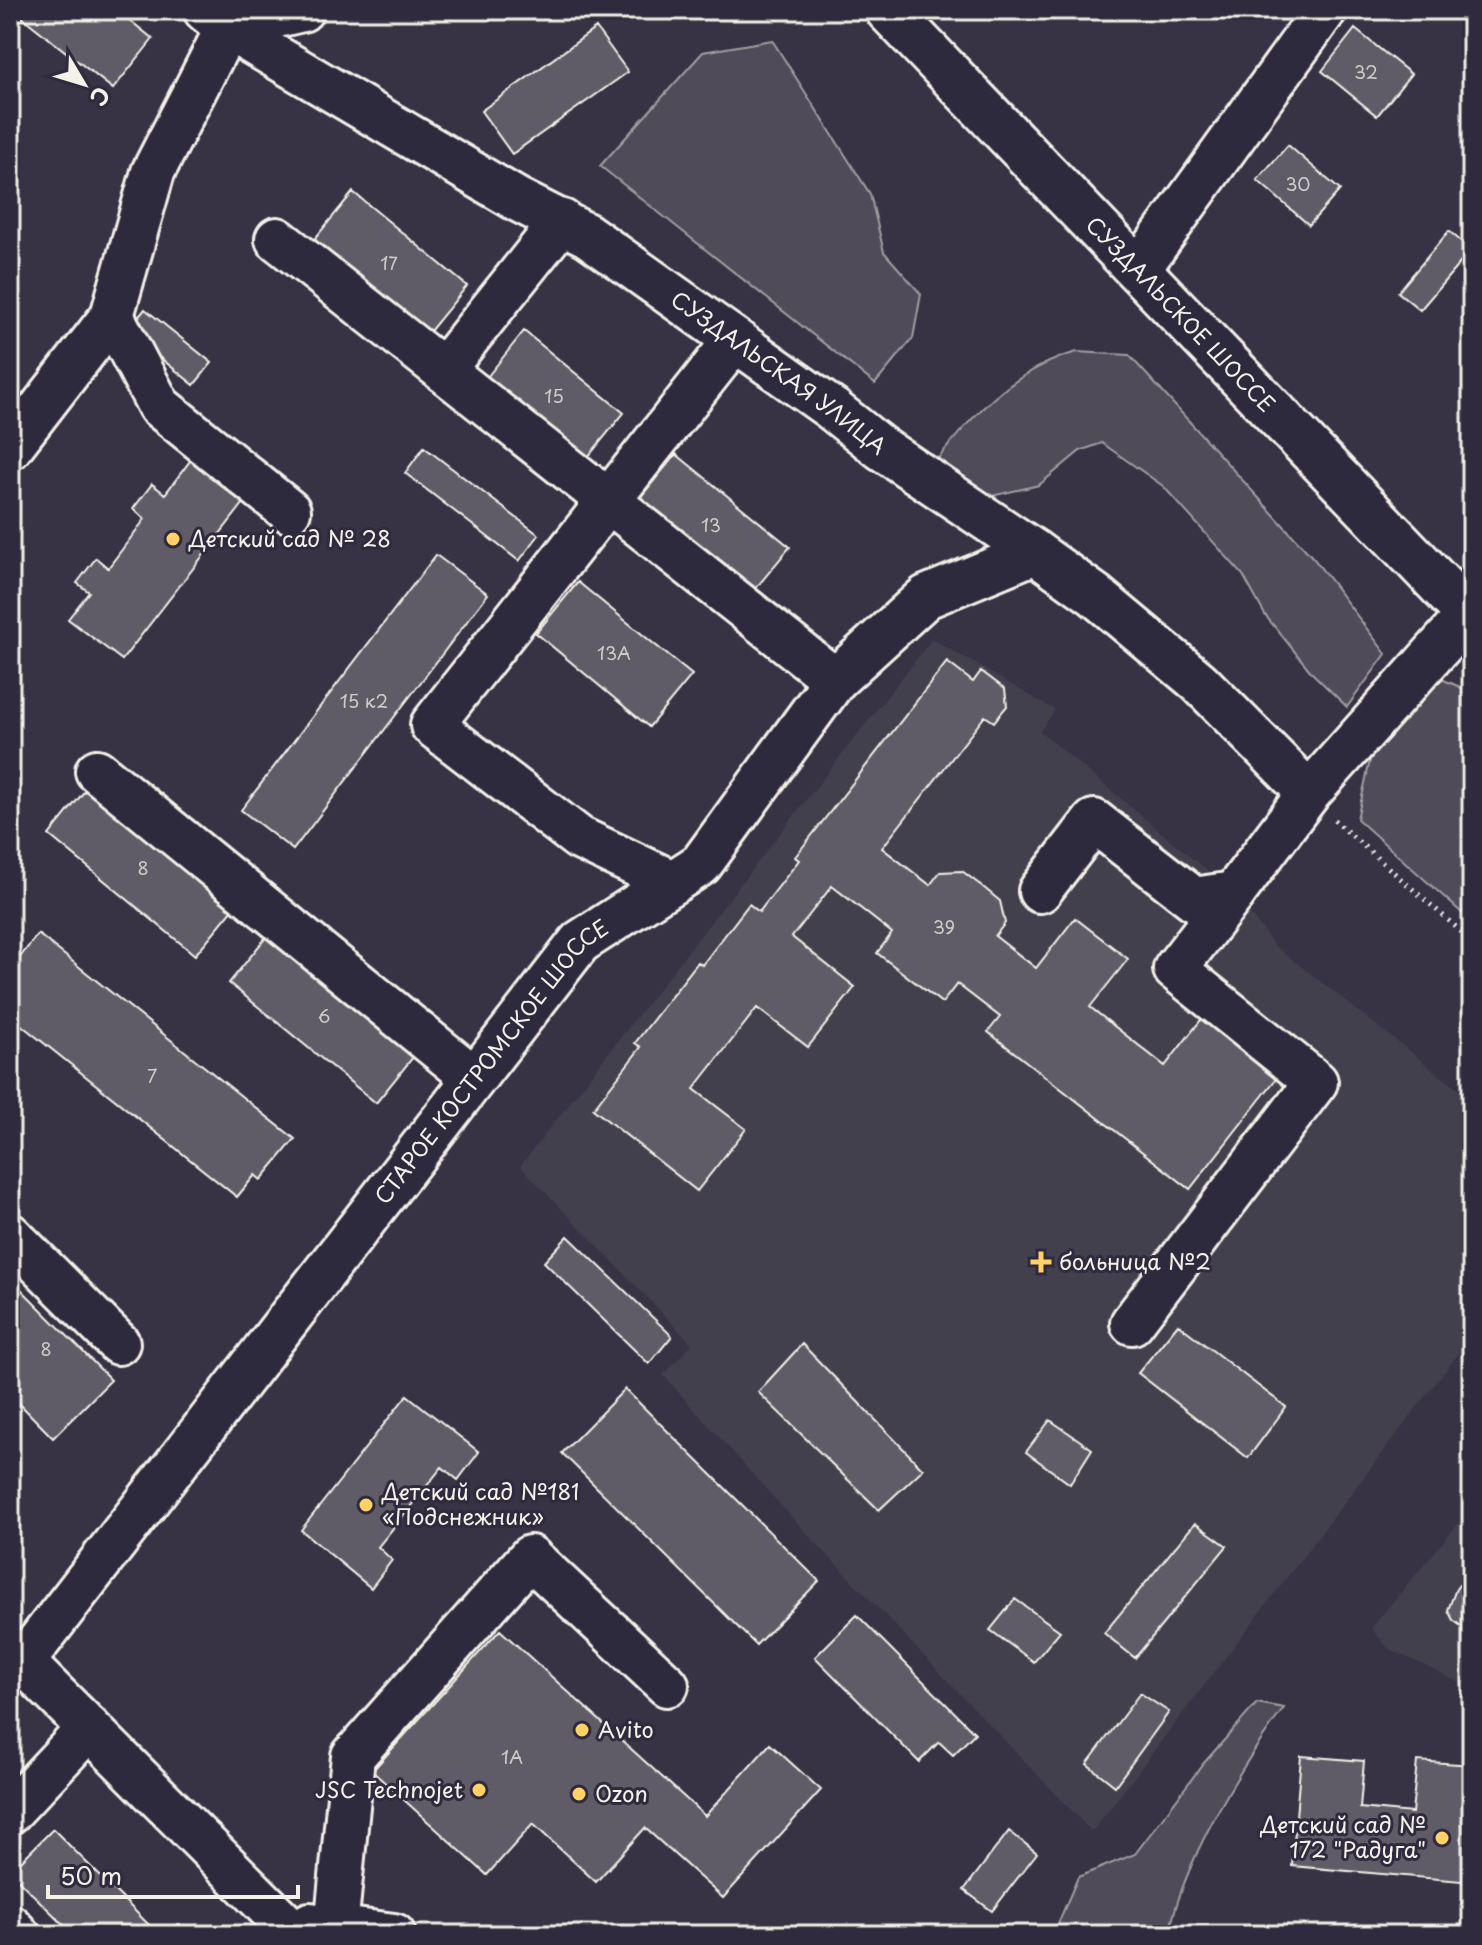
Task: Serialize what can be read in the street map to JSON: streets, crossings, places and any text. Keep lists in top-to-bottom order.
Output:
{
  "streets": {
    "main road": ["СУЗДАЛЬСКОЕ ШОССЕ"],
    "street": ["СУЗДАЛЬСКАЯ УЛИЦА", "СТАРОЕ КОСТРОМСКОЕ ШОССЕ"]
  },
  "crossings": [
    ["СУЗДАЛЬСКАЯ УЛИЦА", "СТАРОЕ КОСТРОМСКОЕ ШОССЕ"]
  ],
  "places": {
    "other": [
      "Детский сад № 28",
      "Детский сад №181 «Подснежник»",
      "Avito",
      "JSC Technojet",
      "Ozon",
      "Детский сад № 172 \"Радуга\""
    ],
    "health": ["больница №2"]
  },
  "house_numbers": [
    "32",
    "30",
    "17",
    "15",
    "13",
    "13А",
    "15 к2",
    "8",
    "39",
    "6",
    "7",
    "8",
    "1А"
  ],
  "scale_bar": "50 m",
  "north": "bottom right"
}
